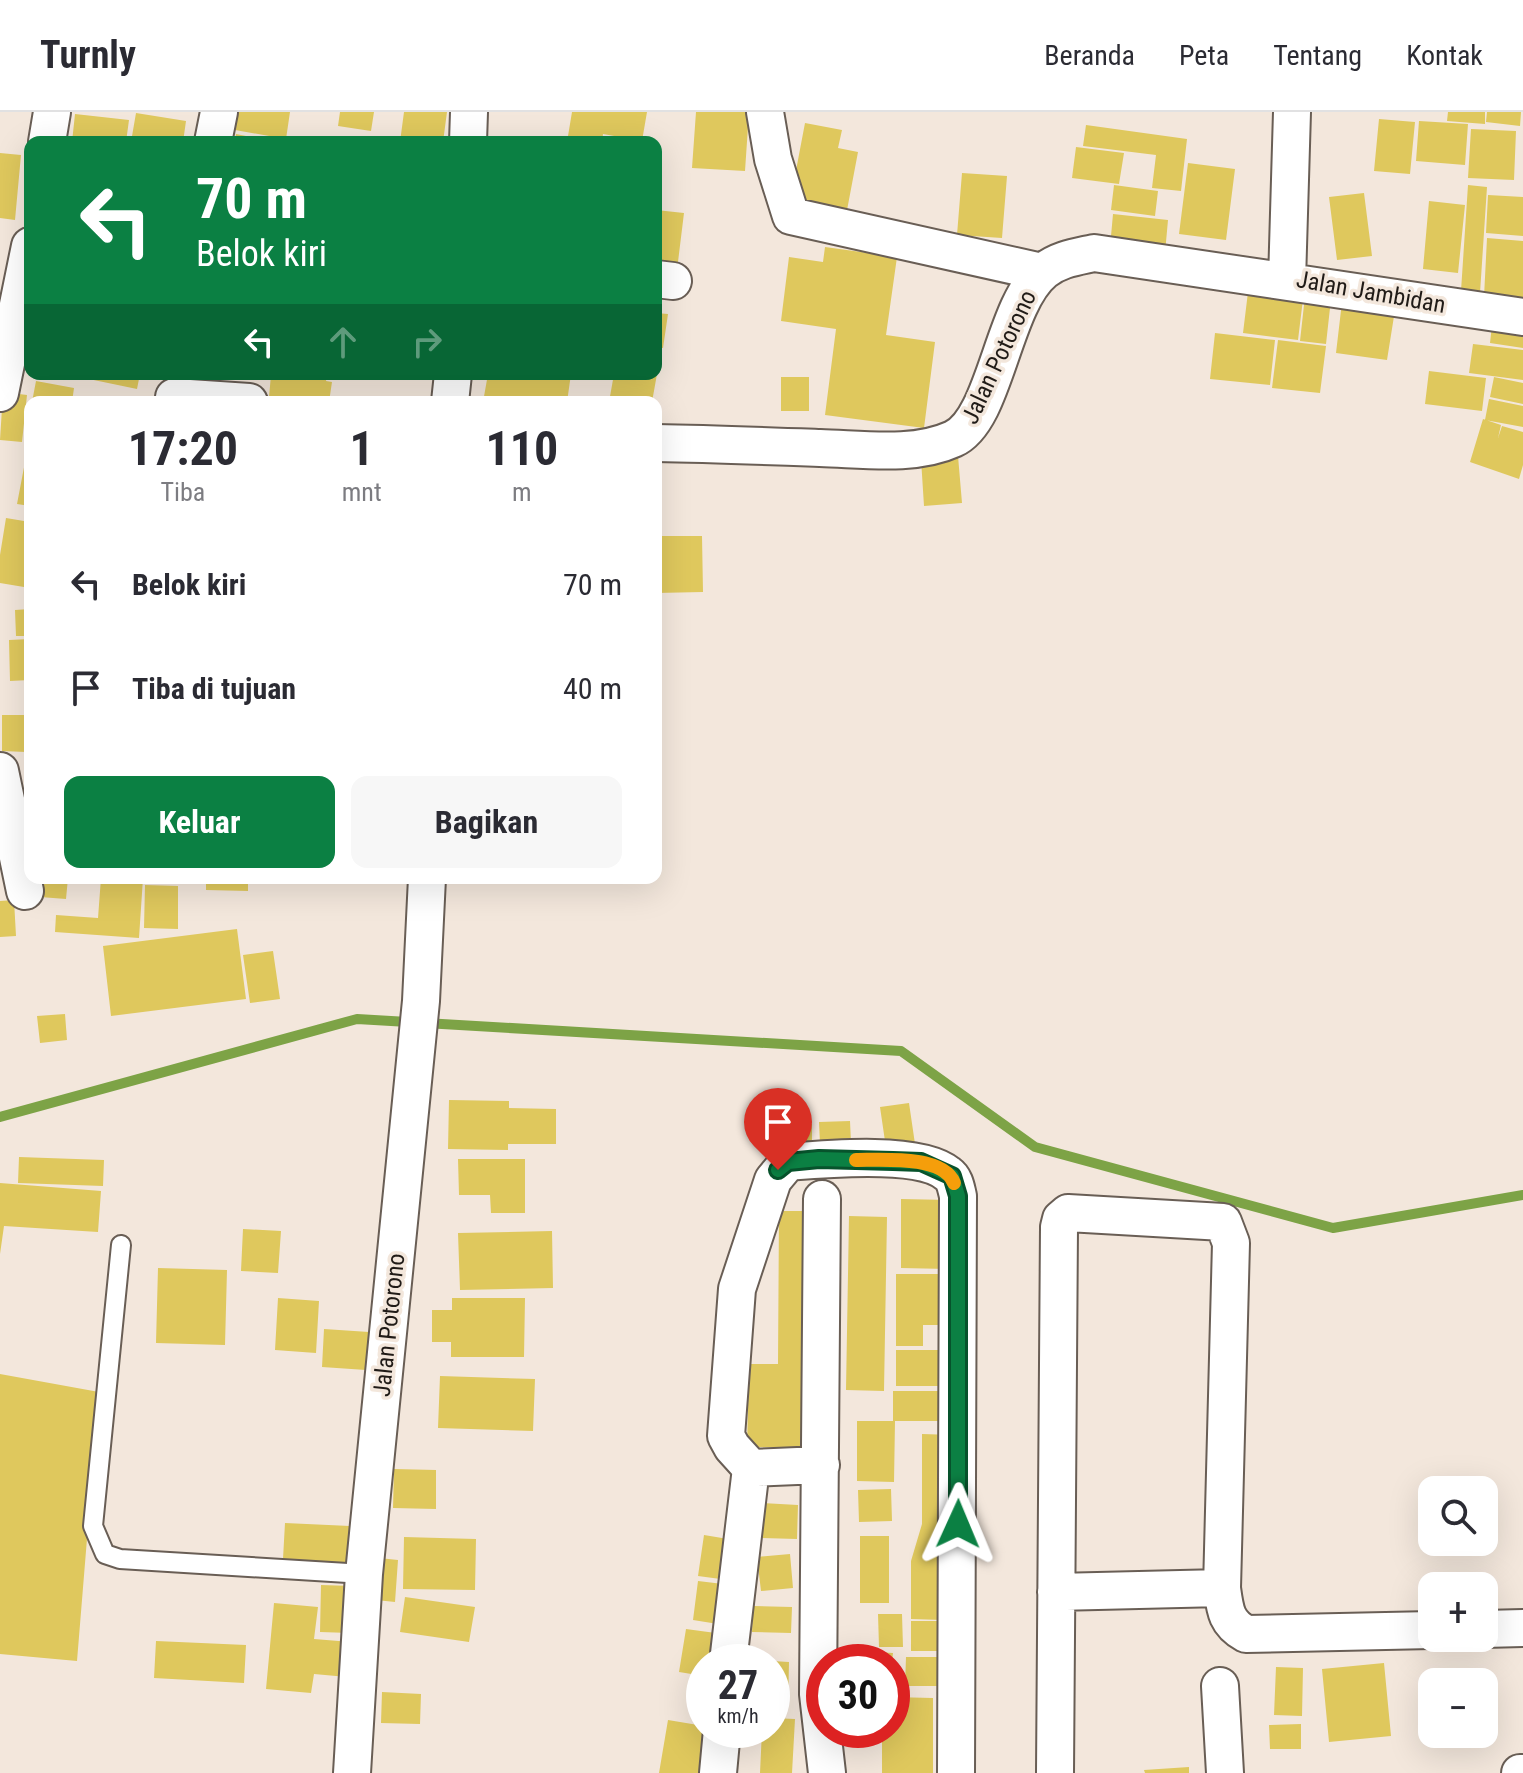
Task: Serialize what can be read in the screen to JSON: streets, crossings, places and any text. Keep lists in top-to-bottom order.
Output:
{
  "streets": {
    "street": ["Jalan Jambidan", "Jalan Potorono"]
  },
  "crossings": [
    ["Jalan Jambidan", "Jalan Potorono"]
  ],
  "page": {
    "header": "Turnly",
    "nav": [
      "Beranda",
      "Peta",
      "Tentang",
      "Kontak"
    ],
    "turn": ["70 m", "Belok kiri"],
    "eta": [
      "17:20",
      "Tiba",
      "1",
      "mnt",
      "110",
      "m"
    ],
    "list": [
      {
        "name": "Belok kiri",
        "value": "70 m"
      },
      {
        "name": "Tiba di tujuan",
        "value": "40 m"
      }
    ],
    "buttons": ["Keluar", "Bagikan"],
    "map_buttons": ["+", "−"],
    "speed": "27 km/h",
    "limit": "30"
  }
}
